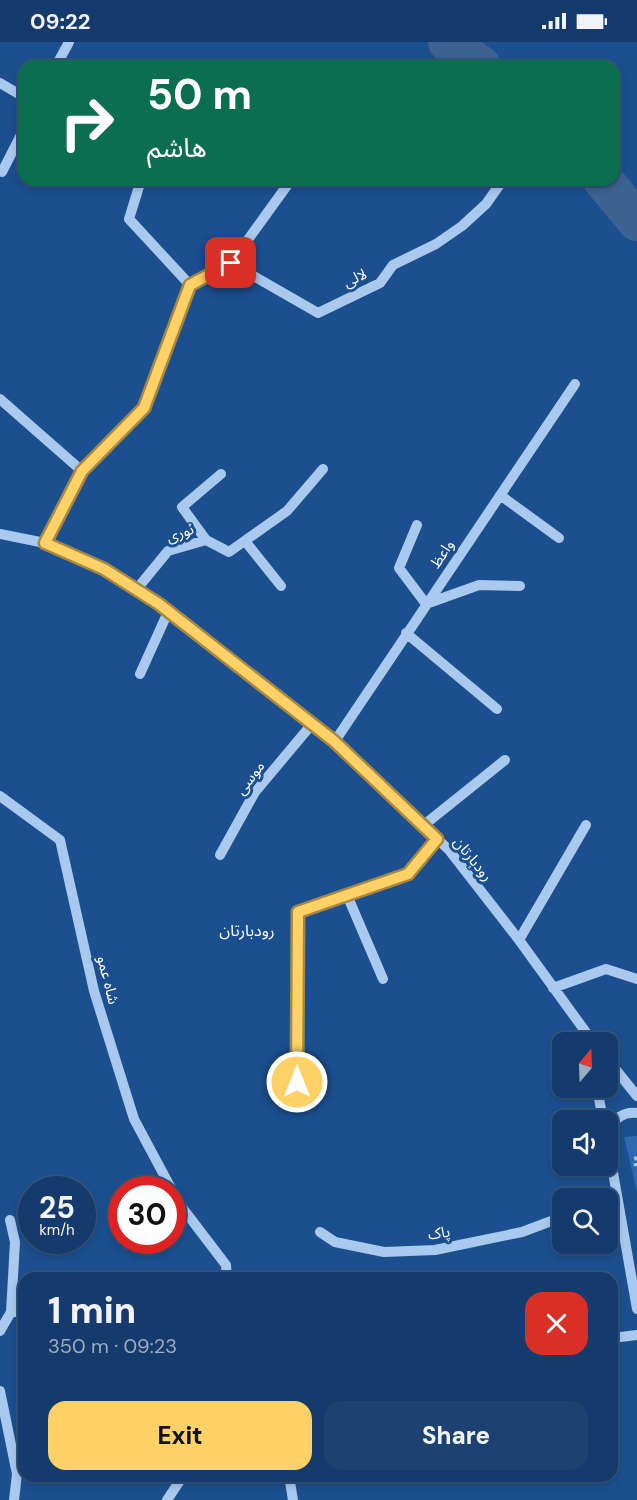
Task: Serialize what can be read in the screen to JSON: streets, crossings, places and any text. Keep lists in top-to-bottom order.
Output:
{
  "streets": {
    "street": [
      "لالی",
      "نوری",
      "واعظ",
      "موسی",
      "رودبارتان",
      "شاه عمو",
      "پاک"
    ]
  },
  "crossings": [
    ["نوری", "رودبارتان"],
    ["واعظ", "رودبارتان"],
    ["موسی", "رودبارتان"]
  ],
  "districts": ["رودبارتان"],
  "north": "top",
  "page": {
    "status": "09:22",
    "turn": ["50 m", "هاشم"],
    "speed": "25 km/h",
    "limit": "30",
    "heading": ["1 min", "350 m · 09:23"],
    "buttons": ["Exit", "Share"]
  }
}
